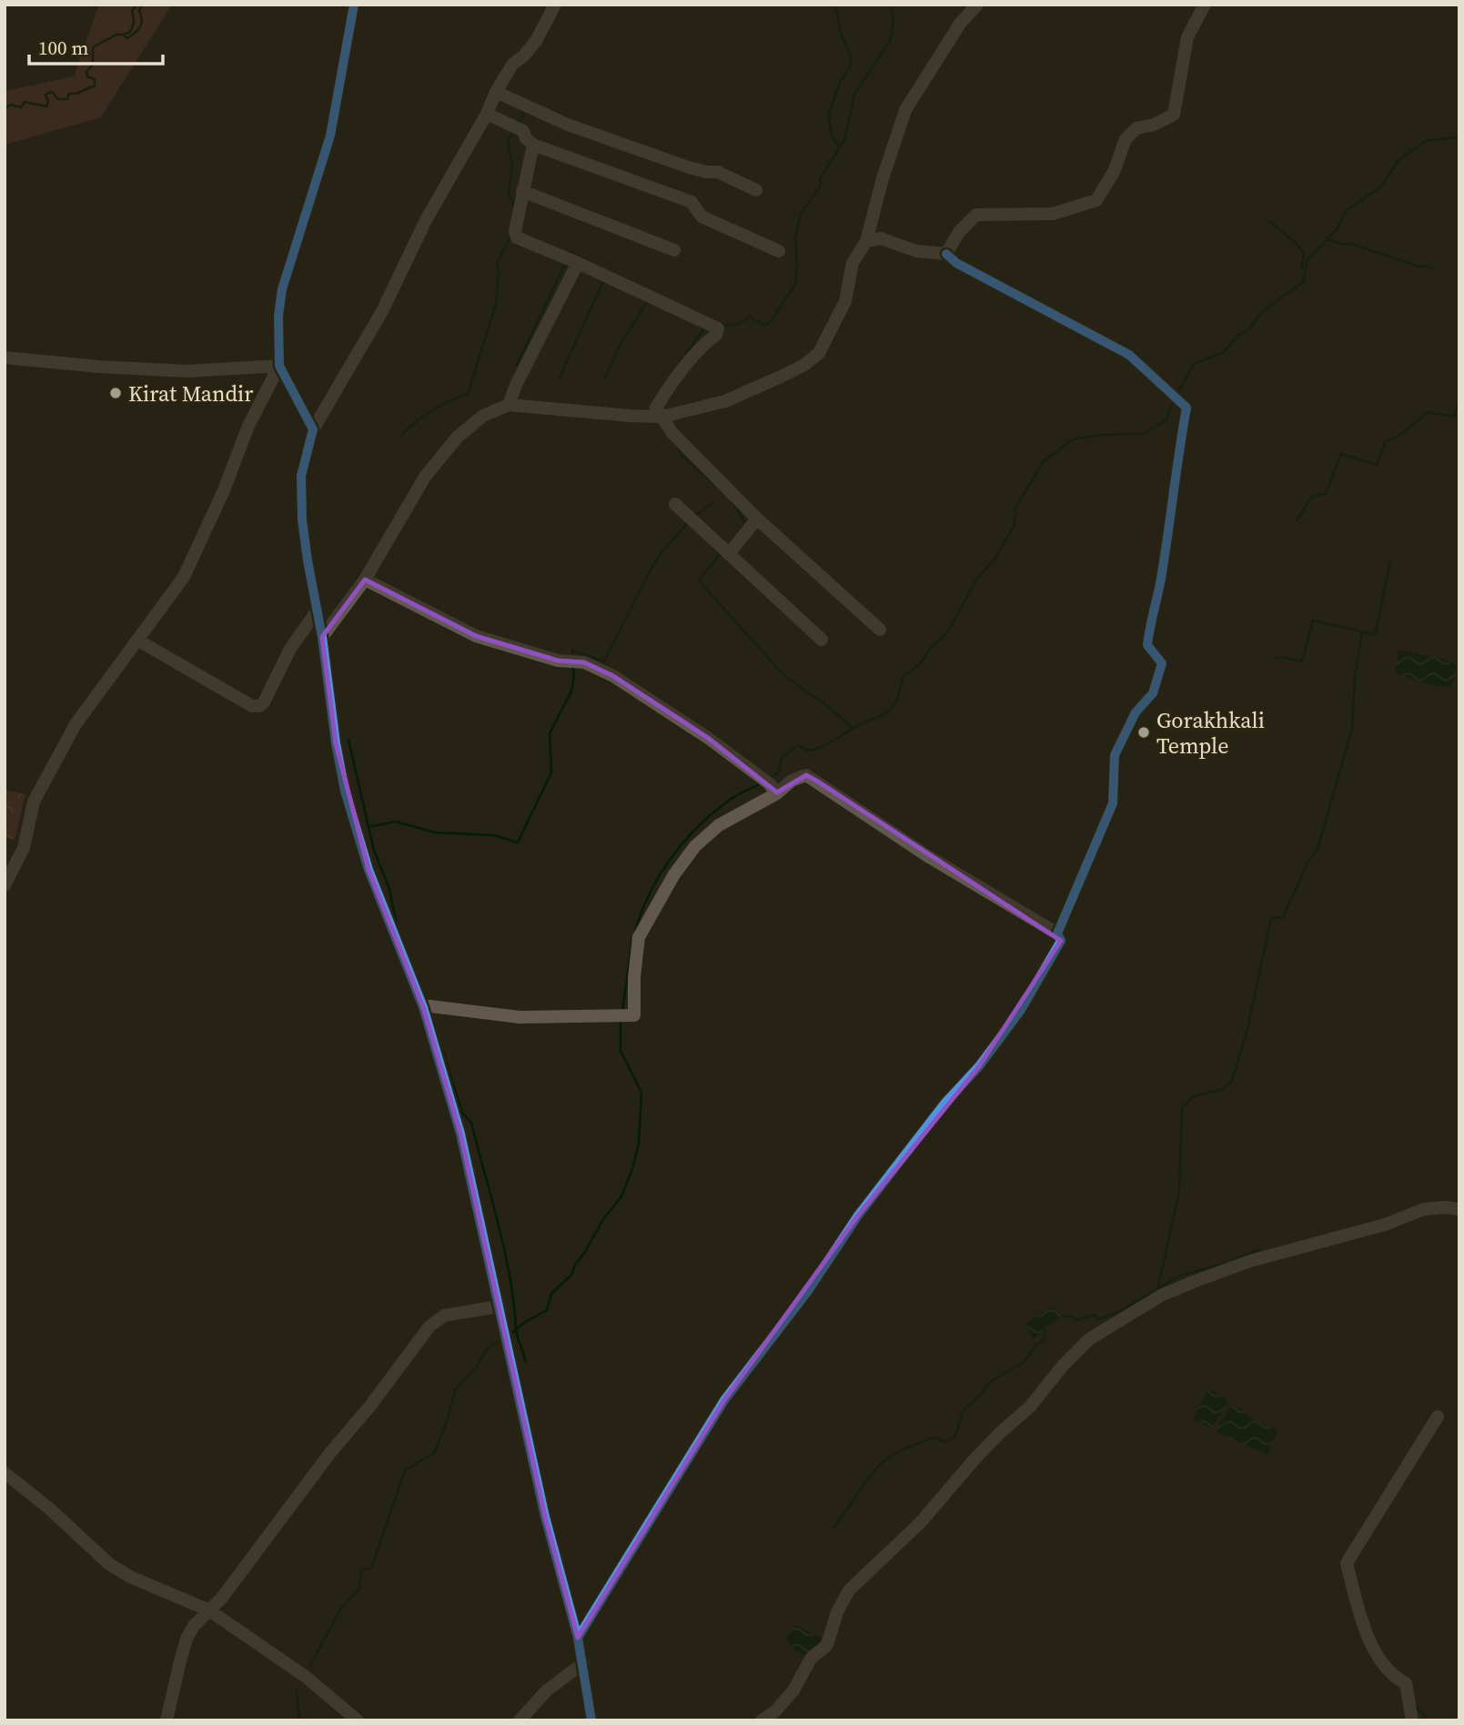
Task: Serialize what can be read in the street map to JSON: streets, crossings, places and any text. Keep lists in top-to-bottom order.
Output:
{
  "places": ["Kirat Mandir", "Gorakhkali Temple"],
  "scale_bar": "100 m"
}
